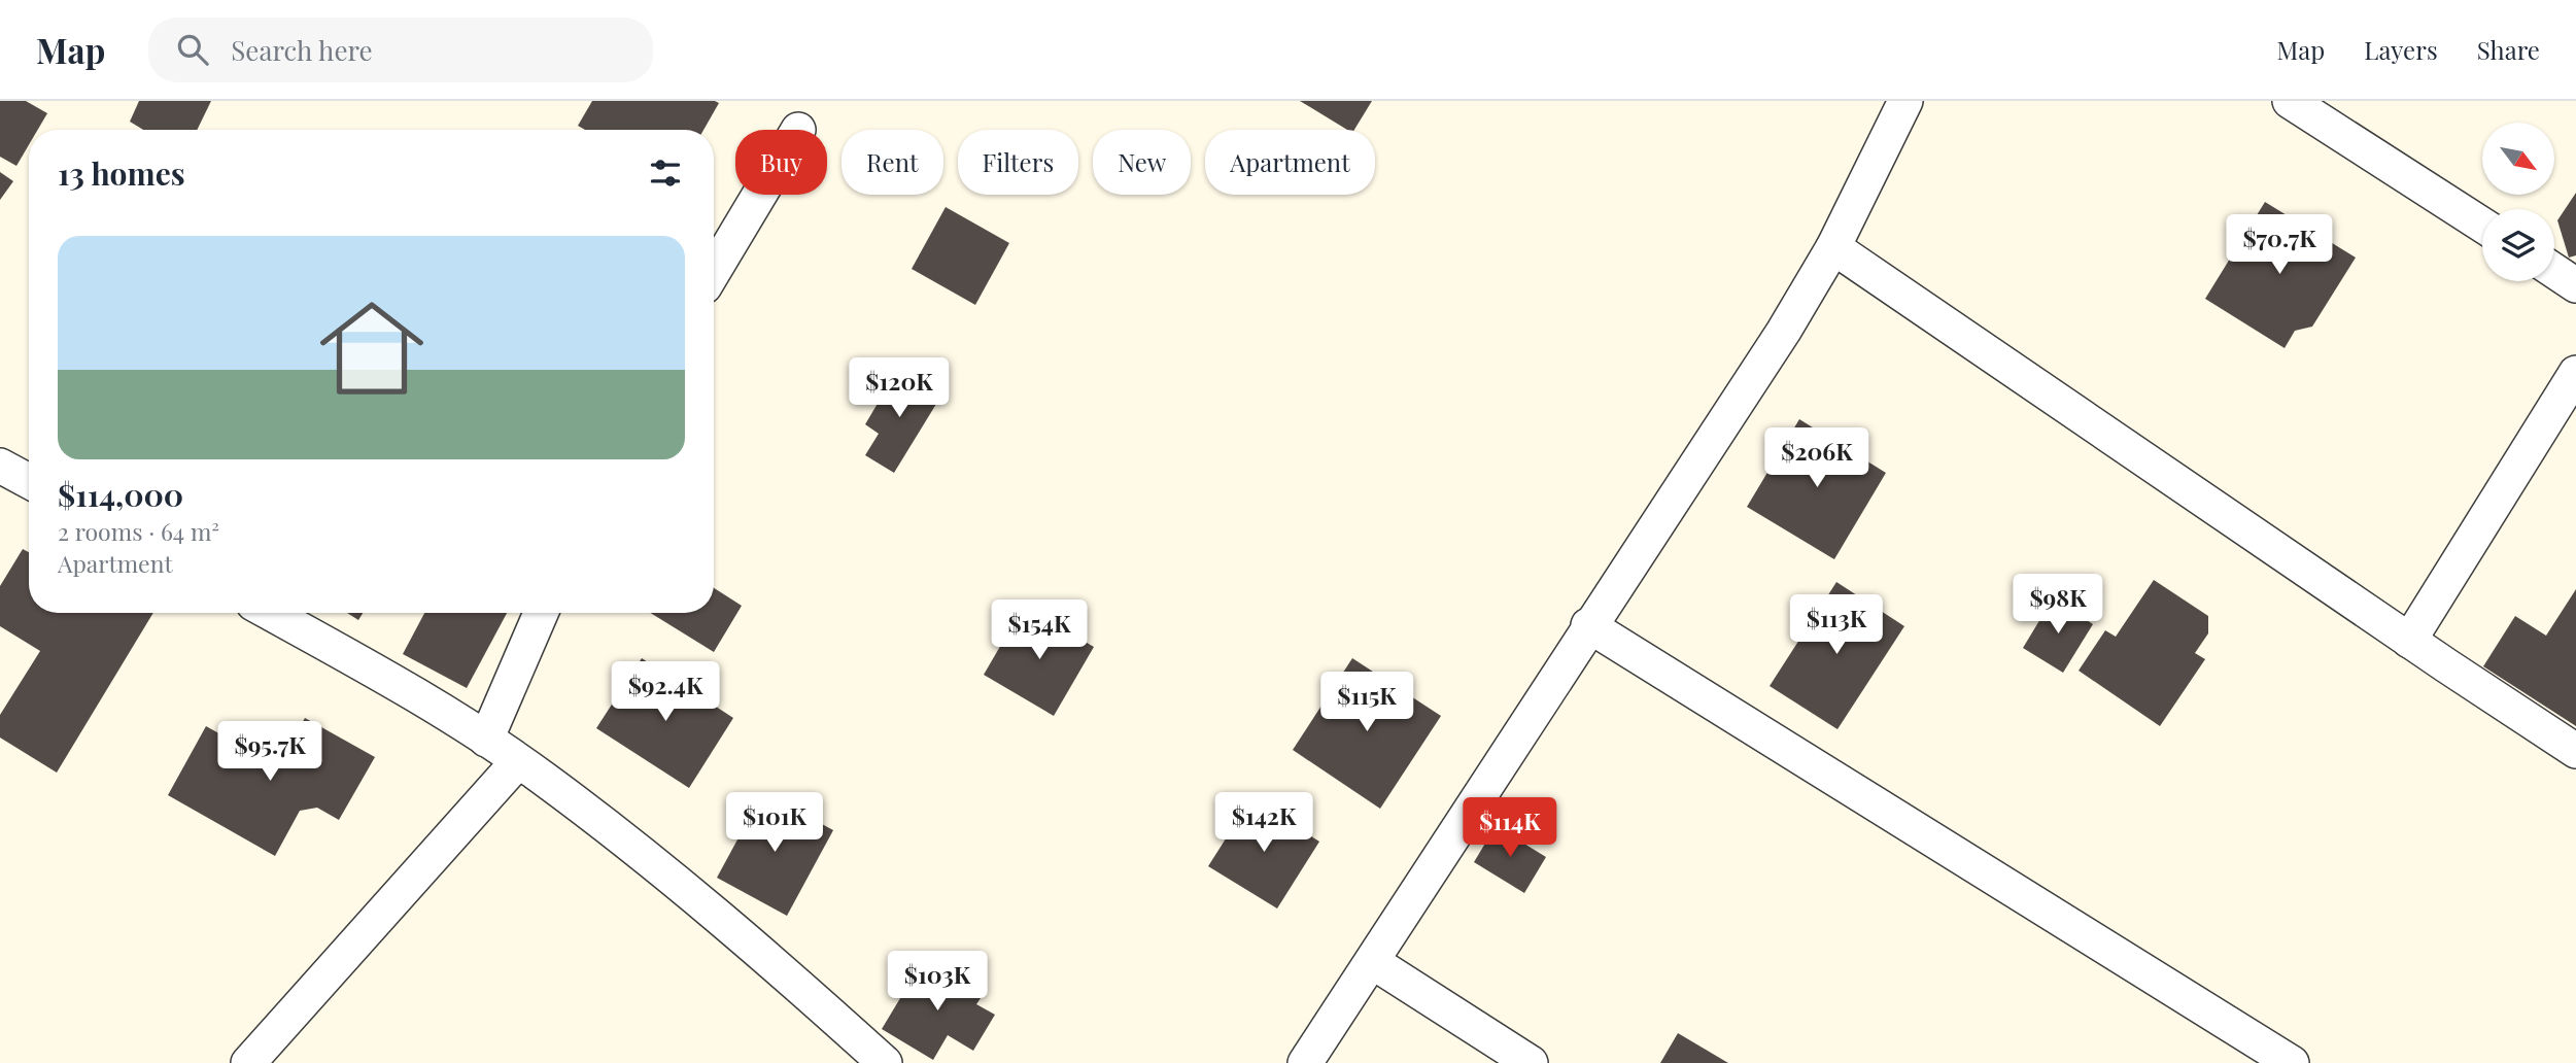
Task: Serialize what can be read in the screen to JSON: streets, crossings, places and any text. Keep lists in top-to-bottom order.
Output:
{
  "north": "bottom right",
  "page": {
    "header": "Map",
    "search": "Search here",
    "nav": ["Map", "Layers", "Share"],
    "chip": [
      "Buy",
      "Rent",
      "Filters",
      "New",
      "Apartment"
    ],
    "heading": "13 homes",
    "price": [
      "$70.7K",
      "$120K",
      "$206K",
      "$98K",
      "$113K",
      "$154K",
      "$92.4K",
      "$115K",
      "$95.7K",
      "$101K",
      "$142K",
      "$114K",
      "$103K"
    ],
    "list": [
      {
        "name": "$114,000",
        "note": "2 rooms · 64 m² · Apartment"
      }
    ]
  }
}
